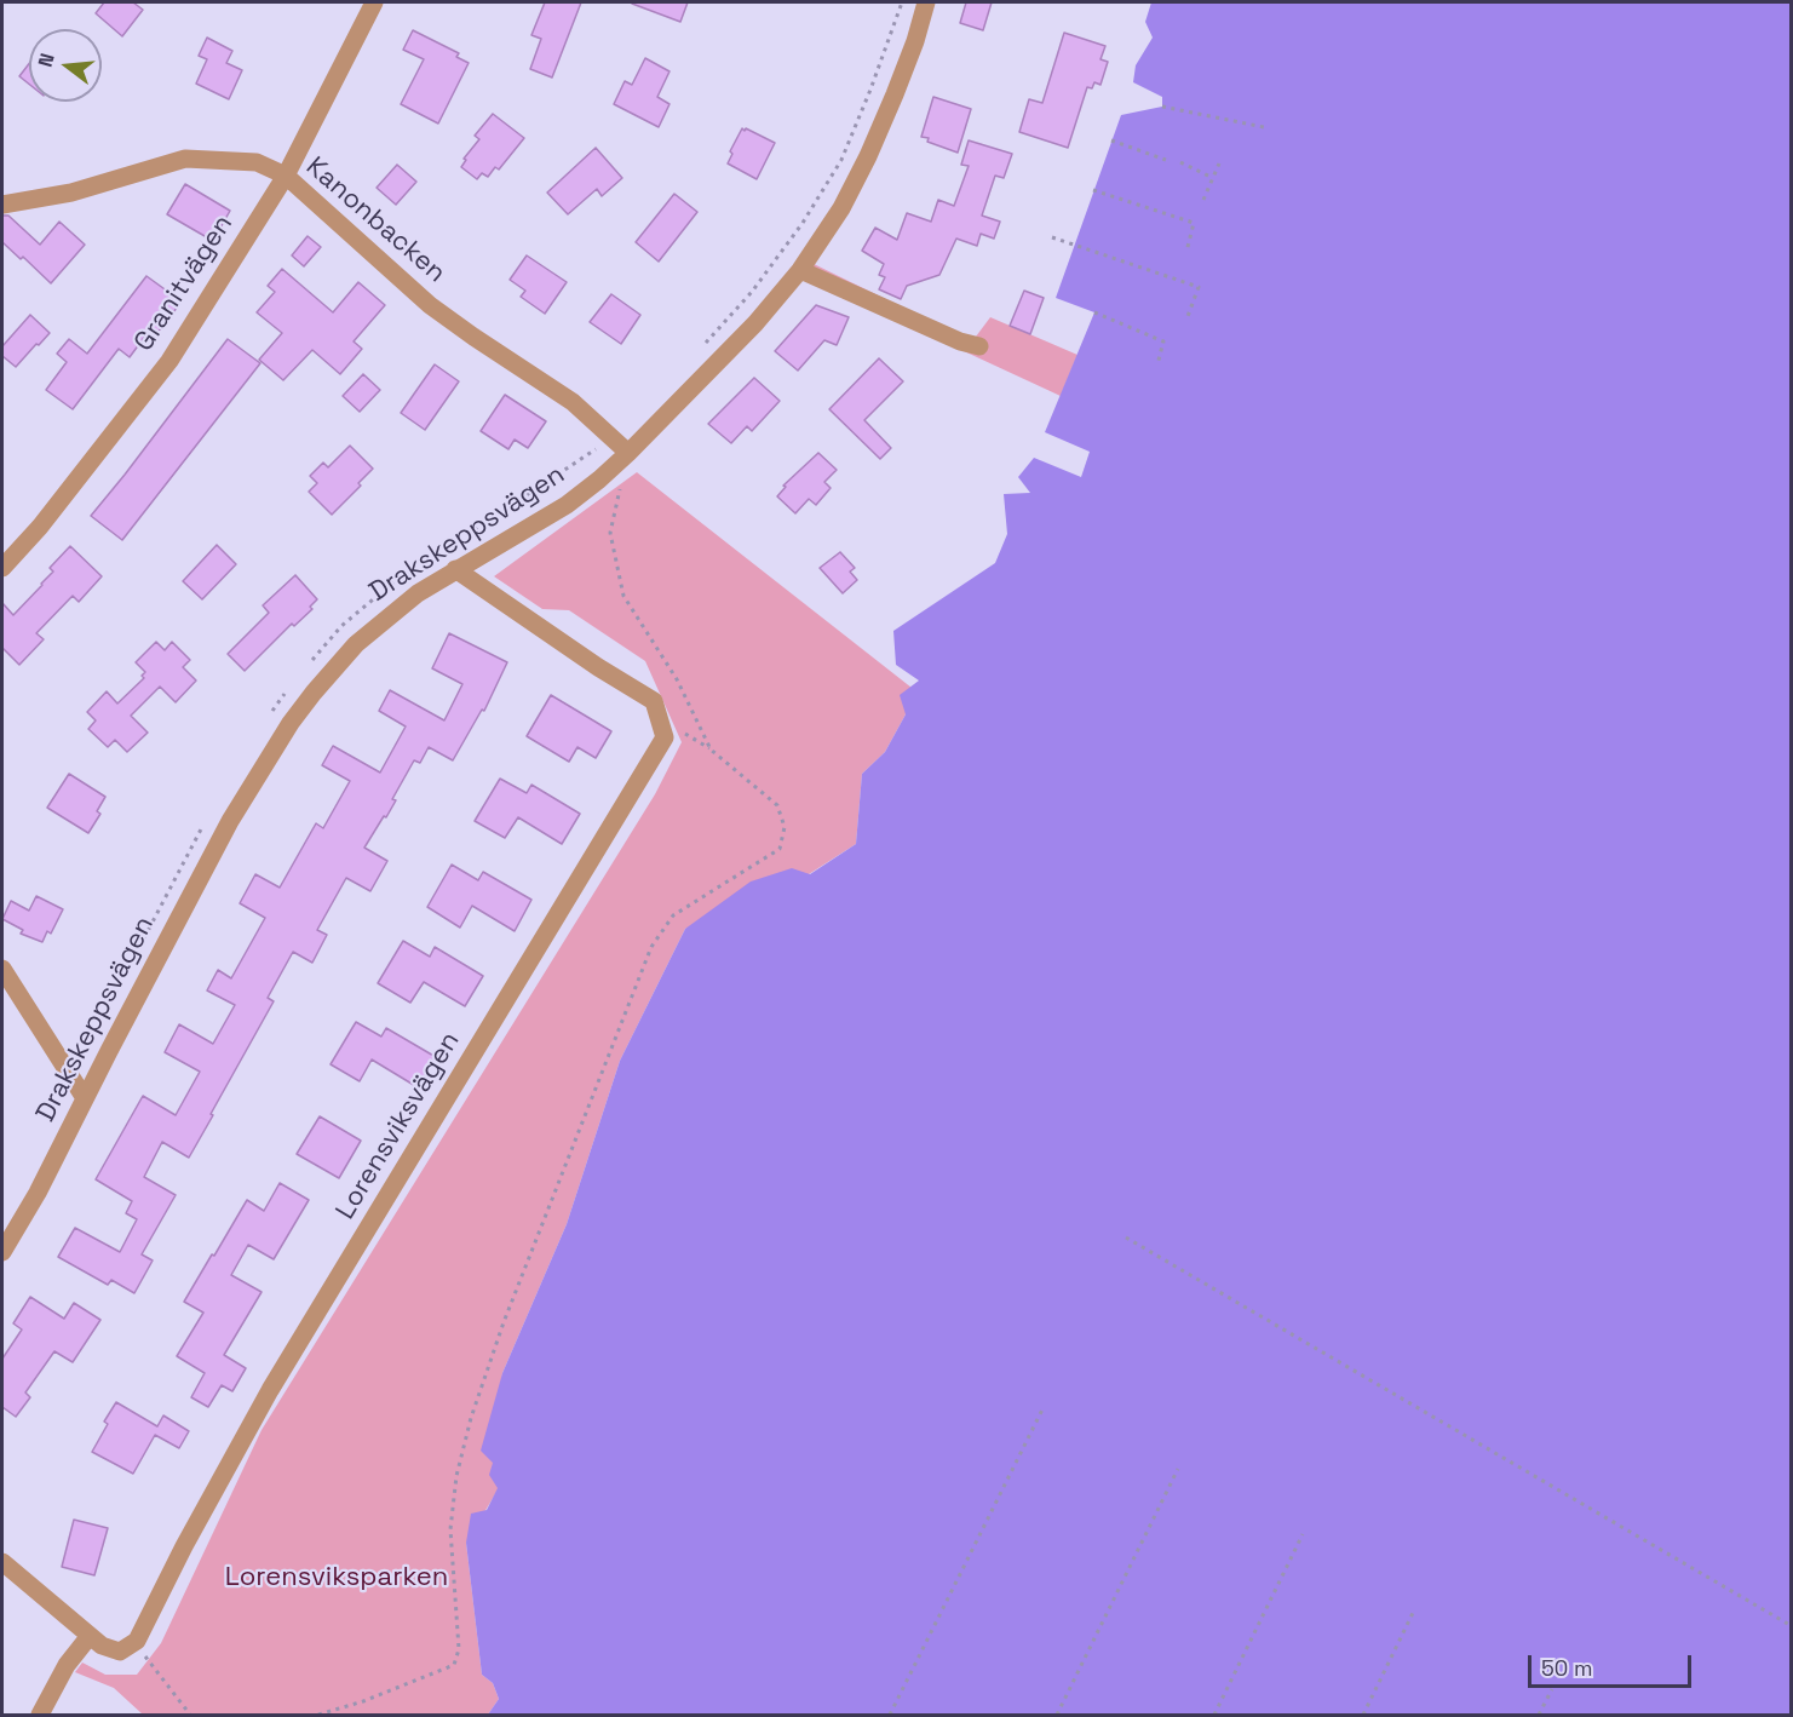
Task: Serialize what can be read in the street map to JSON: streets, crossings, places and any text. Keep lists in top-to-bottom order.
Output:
{
  "streets": {
    "street": [
      "Kanonbacken",
      "Granitvägen",
      "Drakskeppsvägen",
      "Lorensviksvägen"
    ]
  },
  "crossings": [
    ["Kanonbacken", "Granitvägen"],
    ["Kanonbacken", "Drakskeppsvägen"],
    ["Drakskeppsvägen", "Lorensviksvägen"]
  ],
  "parks": ["Lorensviksparken"],
  "scale_bar": "50 m",
  "north": "left"
}
